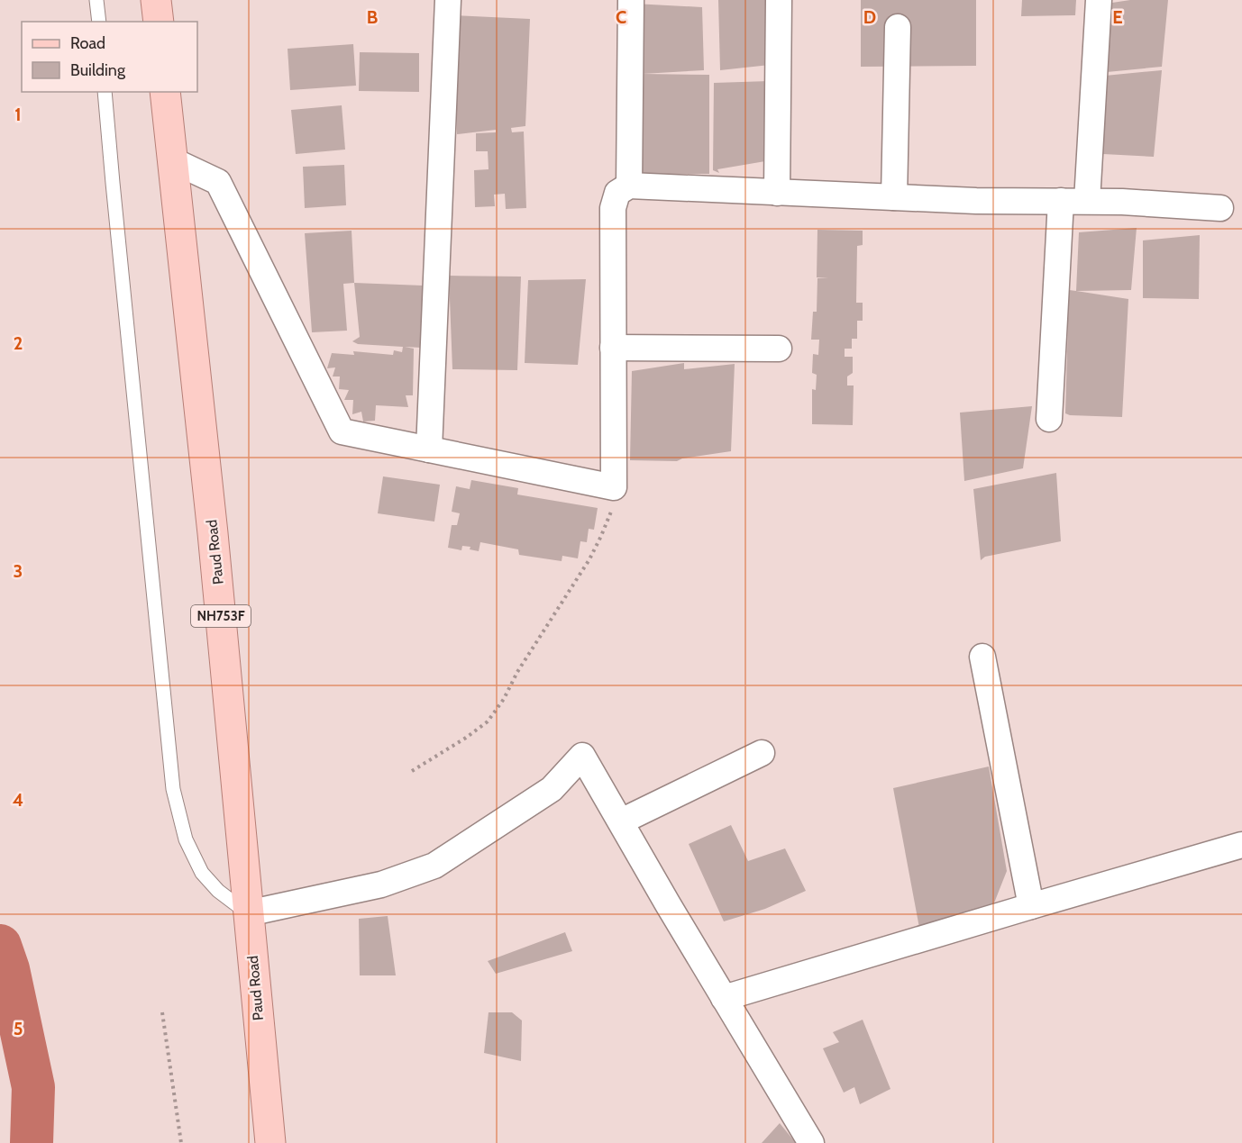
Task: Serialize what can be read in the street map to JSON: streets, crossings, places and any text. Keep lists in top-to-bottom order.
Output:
{
  "streets": {
    "main road": ["Paud Road", "NH753F"]
  },
  "legend": ["Road", "Building"],
  "grid": {
    "columns": [
      "B",
      "C",
      "D",
      "E"
    ],
    "rows": [
      "1",
      "2",
      "3",
      "4",
      "5"
    ]
  }
}
